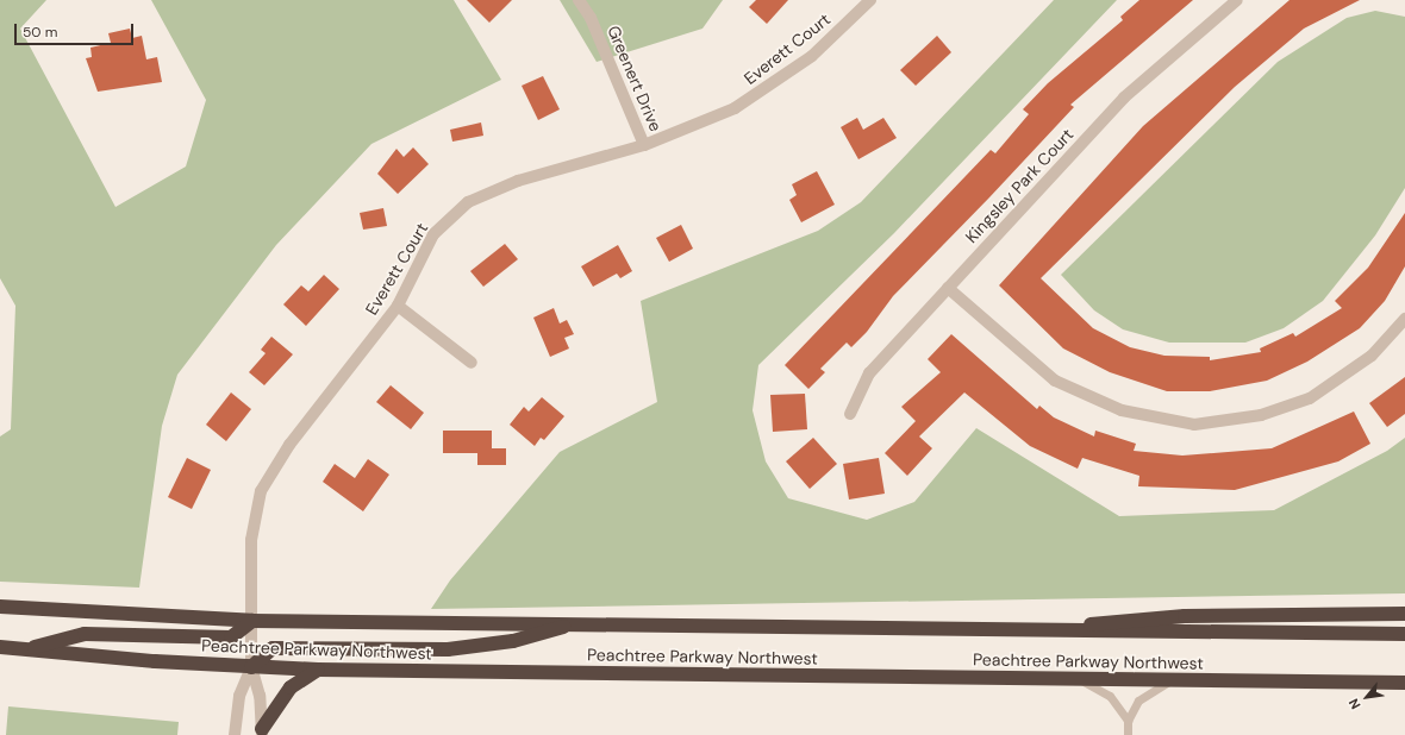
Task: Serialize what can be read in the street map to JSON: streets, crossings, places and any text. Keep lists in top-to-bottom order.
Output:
{
  "streets": {
    "highway": ["Peachtree Parkway Northwest"],
    "street": ["Everett Court", "Greenert Drive", "Kingsley Park Court"]
  },
  "crossings": [
    ["Everett Court", "Greenert Drive"],
    ["Everett Court", "Peachtree Parkway Northwest"]
  ],
  "scale_bar": "50 m",
  "north": "bottom left"
}
